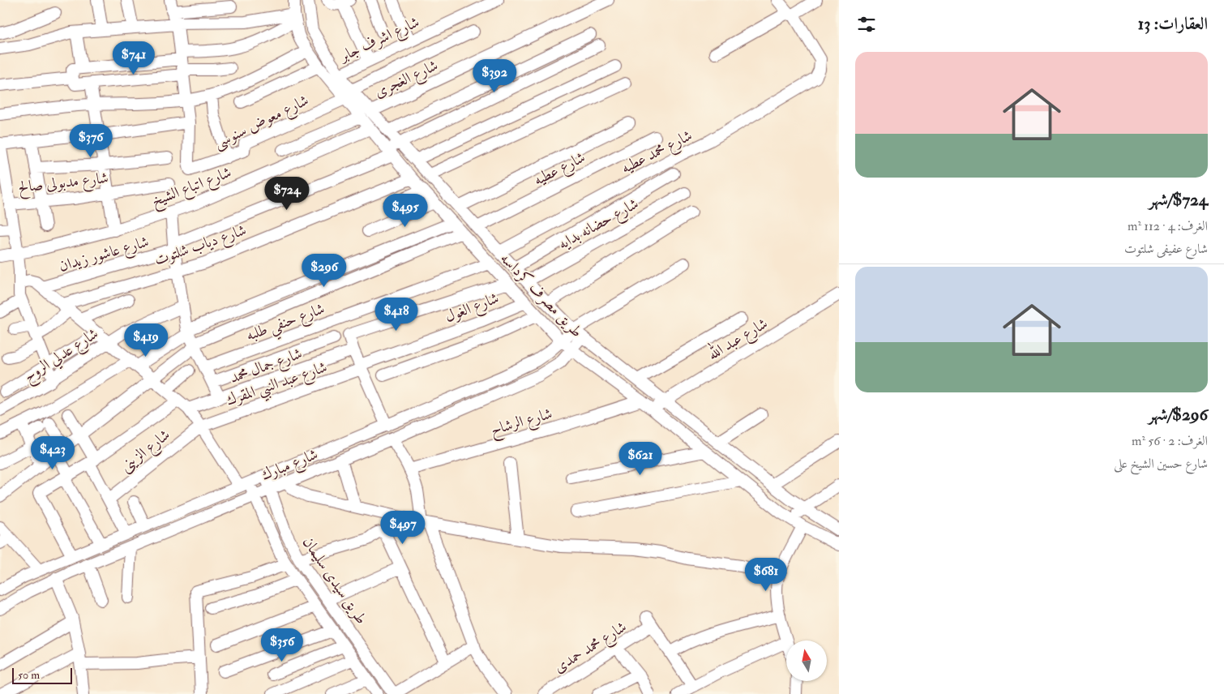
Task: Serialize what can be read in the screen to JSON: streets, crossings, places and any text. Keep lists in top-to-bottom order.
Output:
{
  "streets": {
    "street": [
      "شارع اشرف جابر",
      "شارع الغجرى",
      "شارع معوض سنوسى",
      "شارع محمد عطيه",
      "شارع عطيه",
      "شارع مدبولى صالح",
      "شارع اتباع الشيخ",
      "شارع حضانه بدايه",
      "شارع دياب شلتوت",
      "شارع عاشور زيدان",
      "طريق مصرف كرداسه",
      "شارع الغول",
      "شارع حنفي طلبه",
      "شارع عبد الله",
      "شارع عدلي الروح",
      "شارع جمال محمد",
      "شارع عبد النبي المقرك",
      "شارع الرشاح",
      "شارع الزينى",
      "شارع مبارك",
      "طريق سيدى سليمان",
      "شارع محمد حمدى"
    ]
  },
  "crossings": [
    ["شارع اشرف جابر", "طريق مصرف كرداسه"],
    ["شارع الغجرى", "طريق مصرف كرداسه"],
    ["شارع معوض سنوسى", "طريق مصرف كرداسه"],
    ["شارع محمد عطيه", "طريق مصرف كرداسه"],
    ["شارع عطيه", "طريق مصرف كرداسه"],
    ["شارع اتباع الشيخ", "طريق مصرف كرداسه"],
    ["شارع حضانه بدايه", "طريق مصرف كرداسه"],
    ["شارع دياب شلتوت", "طريق مصرف كرداسه"],
    ["شارع دياب شلتوت", "طريق سيدى سليمان"],
    ["شارع عاشور زيدان", "طريق مصرف كرداسه"],
    ["شارع عاشور زيدان", "طريق سيدى سليمان"],
    ["طريق مصرف كرداسه", "شارع الغول"],
    ["طريق مصرف كرداسه", "شارع حنفي طلبه"],
    ["طريق مصرف كرداسه", "شارع عبد الله"],
    ["طريق مصرف كرداسه", "شارع الرشاح"],
    ["طريق مصرف كرداسه", "شارع مبارك"],
    ["شارع الغول", "شارع عبد النبي المقرك"],
    ["شارع عدلي الروح", "طريق سيدى سليمان"],
    ["شارع جمال محمد", "طريق سيدى سليمان"],
    ["شارع عبد النبي المقرك", "شارع الزينى"],
    ["شارع عبد النبي المقرك", "طريق سيدى سليمان"],
    ["شارع الزينى", "طريق سيدى سليمان"],
    ["شارع مبارك", "طريق سيدى سليمان"]
  ],
  "scale_bar": "50 m",
  "north": "top",
  "page": {
    "heading": "العقارات: 13",
    "price": [
      "$741",
      "$392",
      "$376",
      "$724",
      "$495",
      "$296",
      "$418",
      "$419",
      "$423",
      "$621",
      "$497",
      "$681",
      "$356"
    ],
    "list": [
      {
        "name": "$724/شهر",
        "note": "الغرف: 4 · 112 m² · شارع عفيفى شلتوت"
      },
      {
        "name": "$296/شهر",
        "note": "الغرف: 2 · 56 m² · شارع حسين الشيخ على"
      }
    ],
    "scale": "50 m"
  }
}
